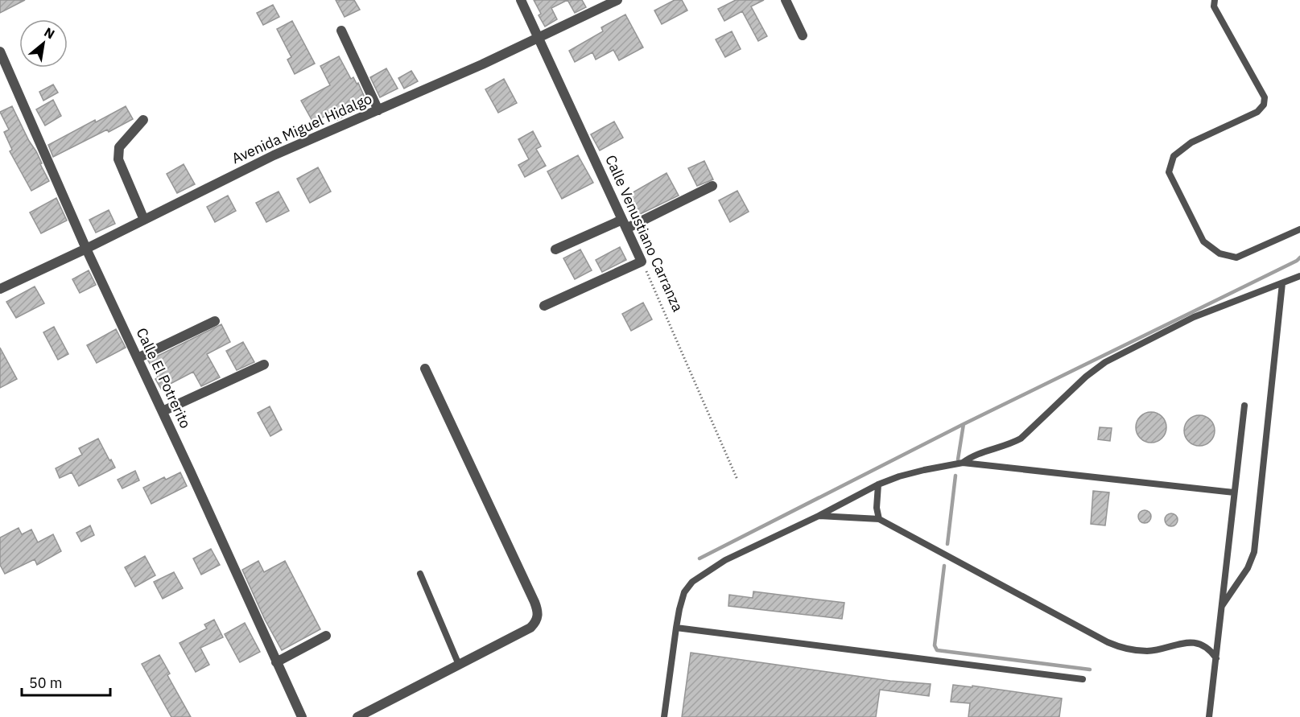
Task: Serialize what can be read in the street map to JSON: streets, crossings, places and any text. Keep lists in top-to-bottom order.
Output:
{
  "streets": {
    "street": ["Avenida Miguel Hidalgo", "Calle Venustiano Carranza", "Calle El Potrerito"]
  },
  "crossings": [
    ["Avenida Miguel Hidalgo", "Calle Venustiano Carranza"],
    ["Avenida Miguel Hidalgo", "Calle El Potrerito"]
  ],
  "scale_bar": "50 m",
  "north": "top right"
}
